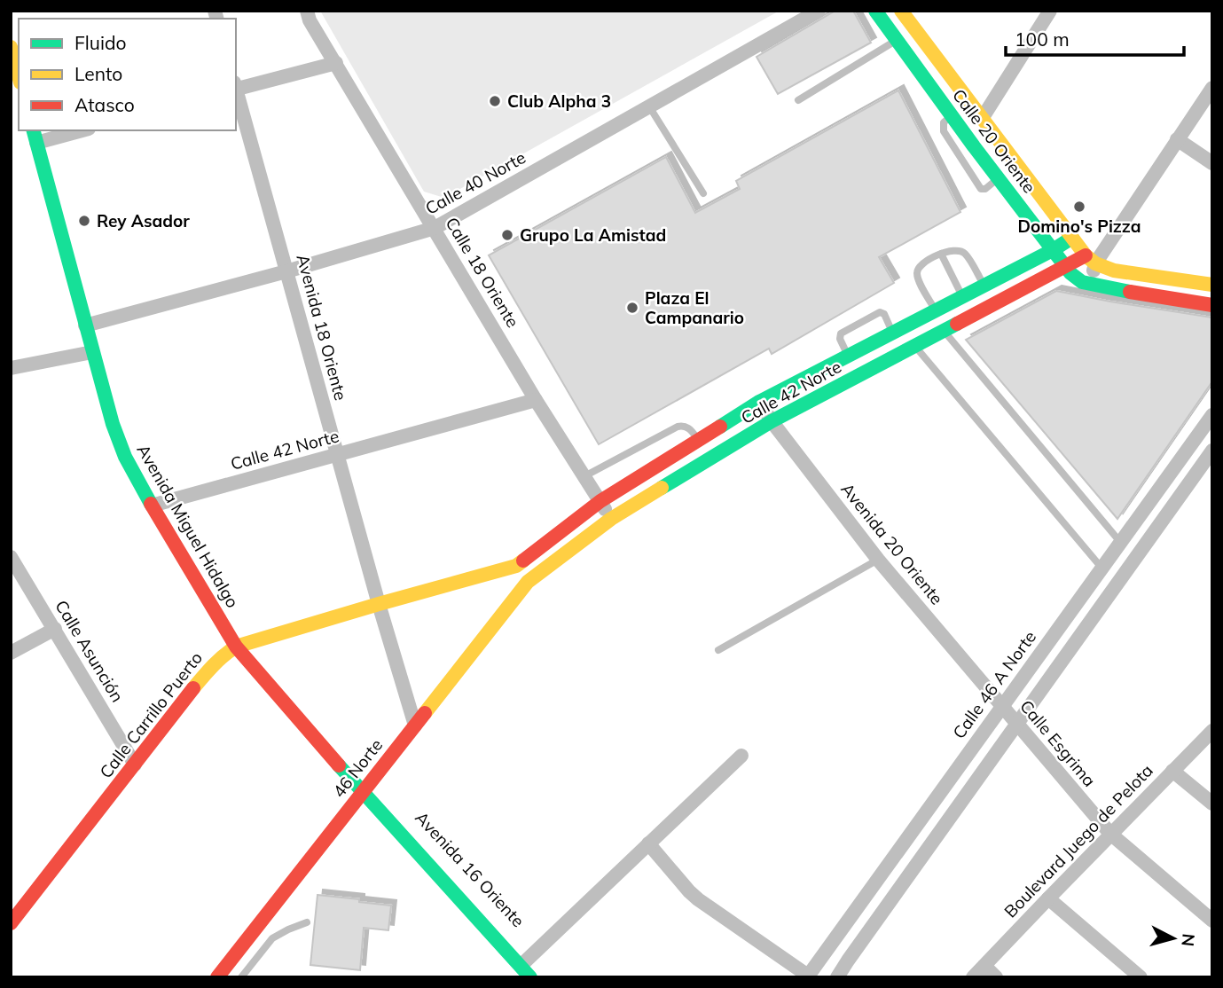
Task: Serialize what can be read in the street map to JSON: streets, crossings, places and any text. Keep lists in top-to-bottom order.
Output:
{
  "streets": {
    "main road": [
      "Calle 20 Oriente",
      "Calle 42 Norte",
      "Avenida Miguel Hidalgo",
      "Calle Carrillo Puerto",
      "46 Norte",
      "Avenida 16 Oriente"
    ],
    "street": [
      "Calle 40 Norte",
      "Calle 18 Oriente",
      "Avenida 18 Oriente",
      "Avenida 20 Oriente",
      "Calle Asunción",
      "Calle 46 A Norte",
      "Calle Esgrima",
      "Boulevard Juego de Pelota"
    ]
  },
  "crossings": [
    ["Calle 20 Oriente", "Calle 42 Norte"],
    ["Calle 40 Norte", "Calle 18 Oriente"],
    ["Calle 40 Norte", "Avenida 18 Oriente"],
    ["Calle 40 Norte", "Avenida Miguel Hidalgo"],
    ["Calle 18 Oriente", "Calle 42 Norte"],
    ["Avenida 18 Oriente", "Calle 42 Norte"],
    ["Avenida 18 Oriente", "Calle Carrillo Puerto"],
    ["Avenida 18 Oriente", "46 Norte"],
    ["Calle 42 Norte", "Avenida Miguel Hidalgo"],
    ["Calle 42 Norte", "Avenida 20 Oriente"],
    ["Calle 42 Norte", "Calle Carrillo Puerto"],
    ["Calle 42 Norte", "46 Norte"],
    ["Avenida Miguel Hidalgo", "Calle Carrillo Puerto"],
    ["Avenida Miguel Hidalgo", "46 Norte"],
    ["Avenida Miguel Hidalgo", "Avenida 16 Oriente"],
    ["Avenida 20 Oriente", "Calle 46 A Norte"],
    ["Avenida 20 Oriente", "Calle Esgrima"],
    ["Calle Asunción", "Calle Carrillo Puerto"],
    ["Calle 46 A Norte", "Calle Esgrima"],
    ["Calle Esgrima", "Boulevard Juego de Pelota"],
    ["46 Norte", "Avenida 16 Oriente"]
  ],
  "places": [
    "Club Alpha 3",
    "Domino's Pizza",
    "Rey Asador",
    "Grupo La Amistad",
    "Plaza El Campanario"
  ],
  "legend": ["Fluido", "Lento", "Atasco"],
  "scale_bar": "100 m",
  "north": "right"
}
